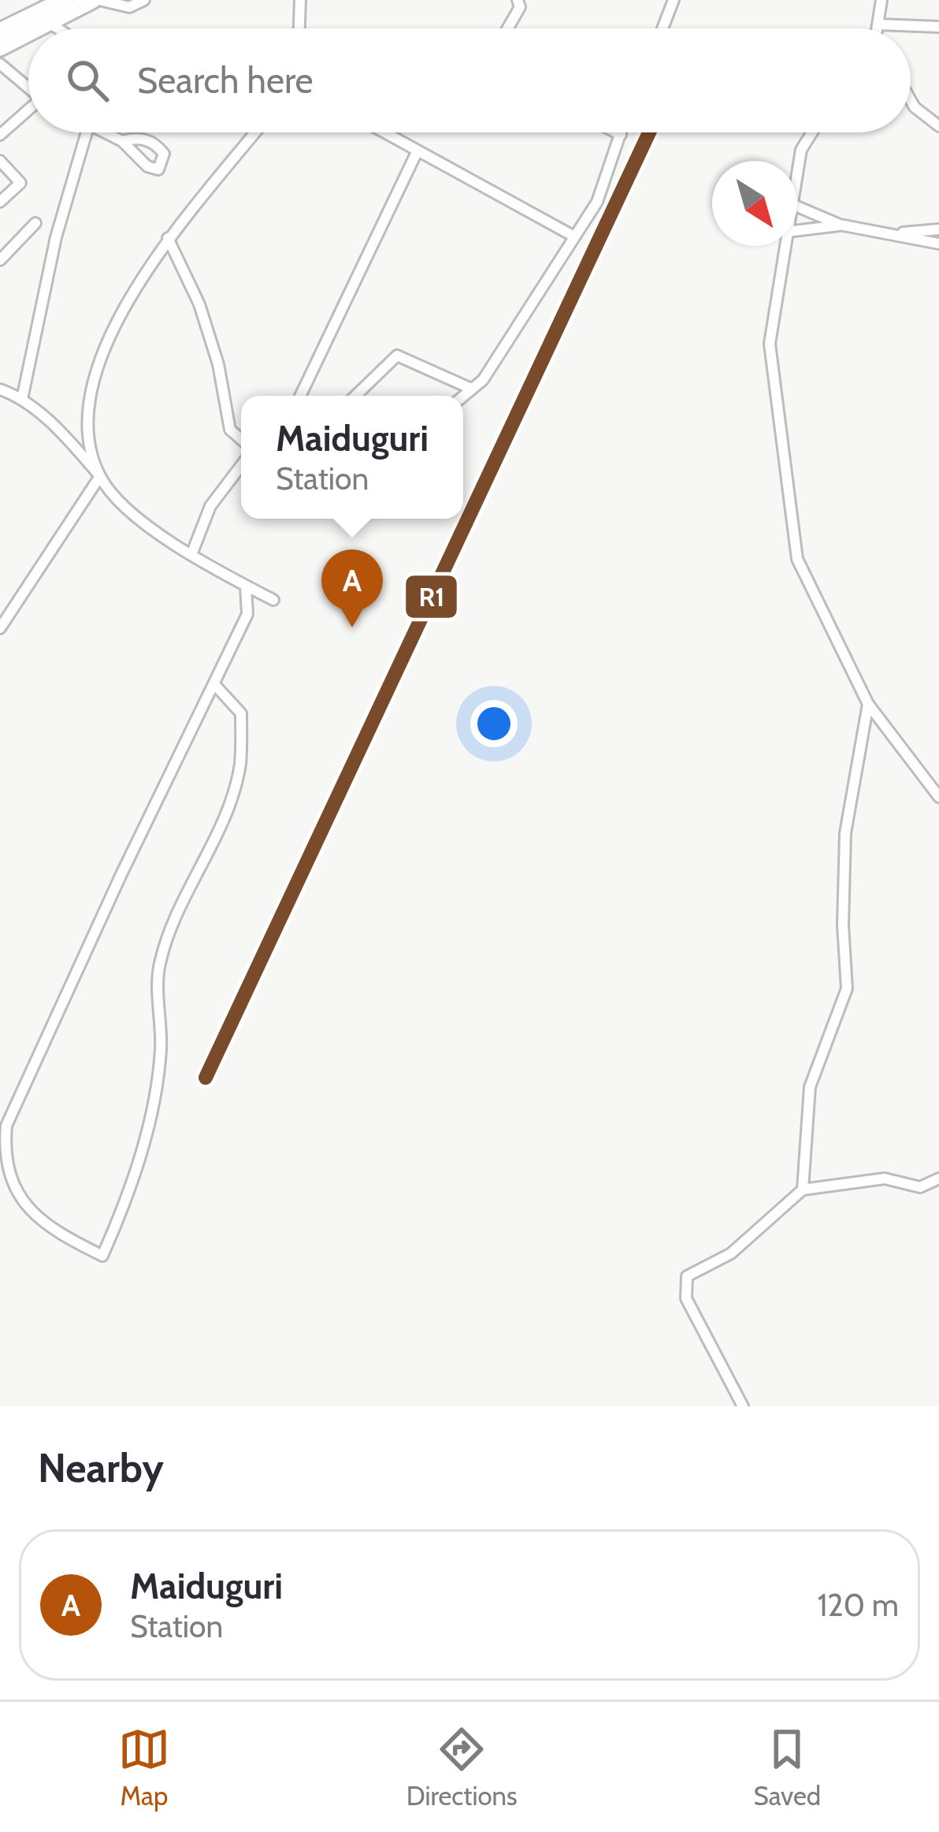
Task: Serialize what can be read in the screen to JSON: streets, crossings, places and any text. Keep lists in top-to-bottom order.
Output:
{
  "lines": ["transit line R1"],
  "north": "bottom right",
  "page": {
    "search": "Search here",
    "popup": ["Maiduguri", "Station"],
    "pins": "A",
    "heading": "Nearby",
    "list": [
      {
        "mark": "A",
        "name": "Maiduguri",
        "note": "Station",
        "value": "120 m"
      }
    ],
    "nav": ["Map", "Directions", "Saved"]
  }
}
